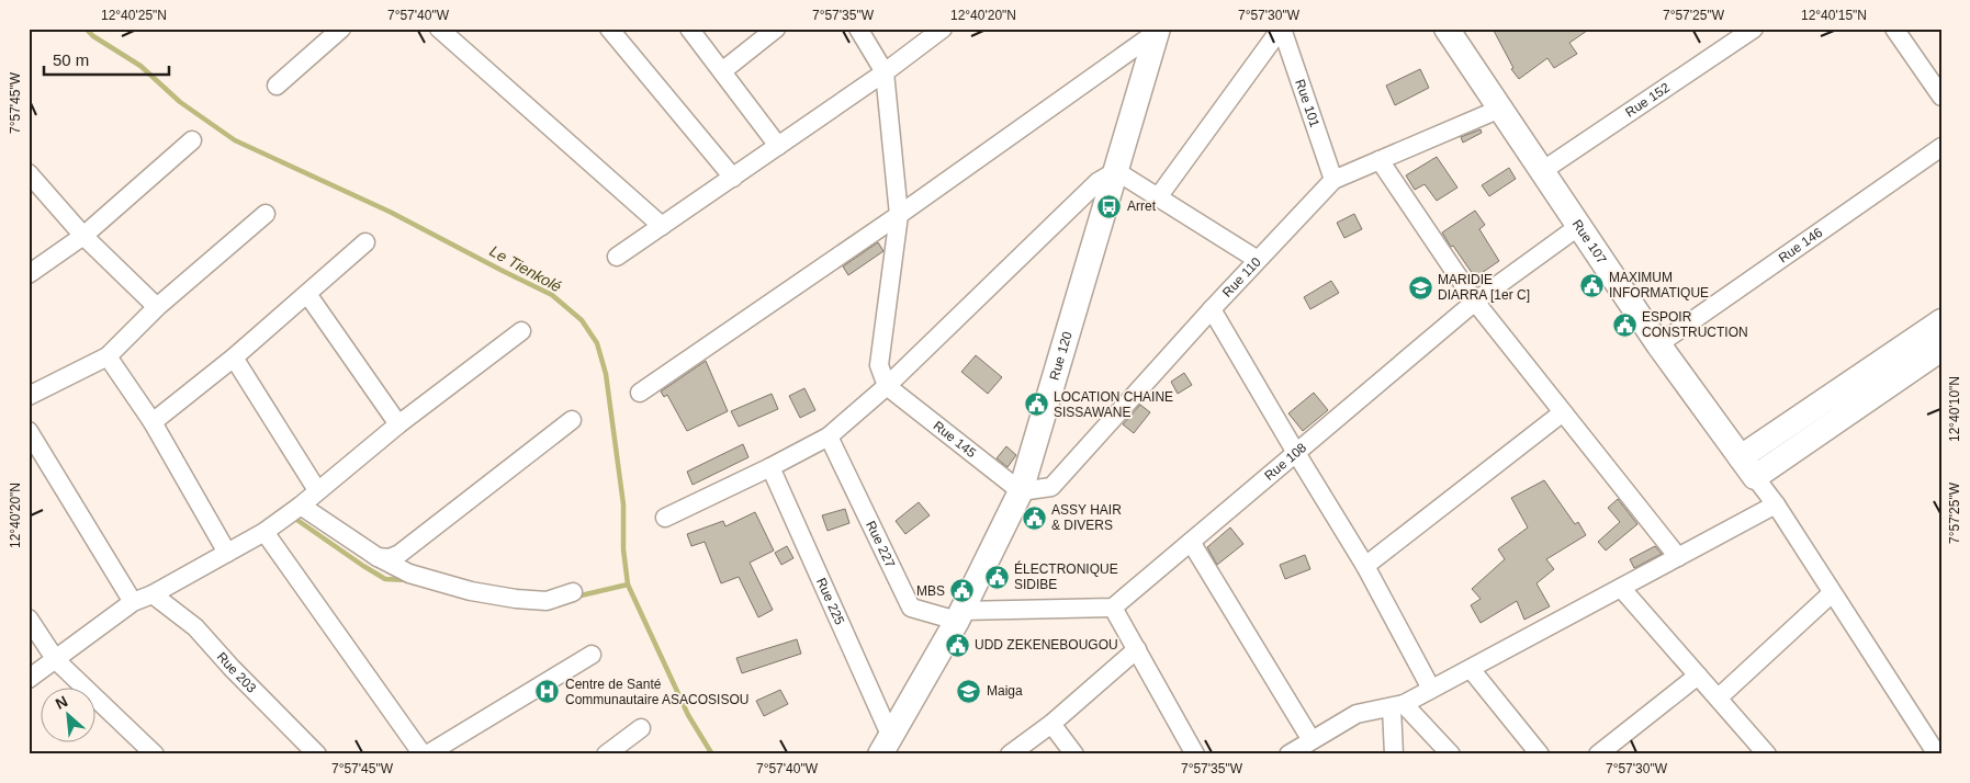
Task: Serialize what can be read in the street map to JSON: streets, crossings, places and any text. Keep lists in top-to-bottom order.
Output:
{
  "streets": {
    "main road": ["Rue 107", "Rue 120"],
    "street": [
      "Rue 152",
      "Rue 101",
      "Rue 146",
      "Rue 110",
      "Rue 145",
      "Rue 108",
      "Rue 227",
      "Rue 225",
      "Rue 203"
    ]
  },
  "crossings": [
    ["Rue 152", "Rue 107"],
    ["Rue 101", "Rue 110"],
    ["Rue 107", "Rue 146"],
    ["Rue 107", "Rue 110"],
    ["Rue 107", "Rue 108"],
    ["Rue 110", "Rue 120"],
    ["Rue 110", "Rue 145"],
    ["Rue 120", "Rue 145"],
    ["Rue 120", "Rue 227"],
    ["Rue 120", "Rue 225"]
  ],
  "water": ["Le Tienkolé"],
  "places": {
    "bus stop": ["Arret"],
    "public building": [
      "MAXIMUM INFORMATIQUE",
      "ESPOIR CONSTRUCTION",
      "LOCATION CHAINE SISSAWANE",
      "ASSY HAIR & DIVERS",
      "ÉLECTRONIQUE SIDIBE",
      "MBS",
      "UDD ZEKENEBOUGOU"
    ],
    "school or university": ["MARIDIE DIARRA [1er C]", "Maiga"],
    "hospital": ["Centre de Santé Communautaire ASACOSISOU"]
  },
  "scale_bar": "50 m",
  "north": "top left",
  "coordinates": [
    "12°40'25\"N",
    "7°57'40\"W",
    "7°57'35\"W",
    "12°40'20\"N",
    "7°57'30\"W",
    "7°57'25\"W",
    "12°40'15\"N",
    "7°57'45\"W",
    "12°40'10\"N"
  ]
}
